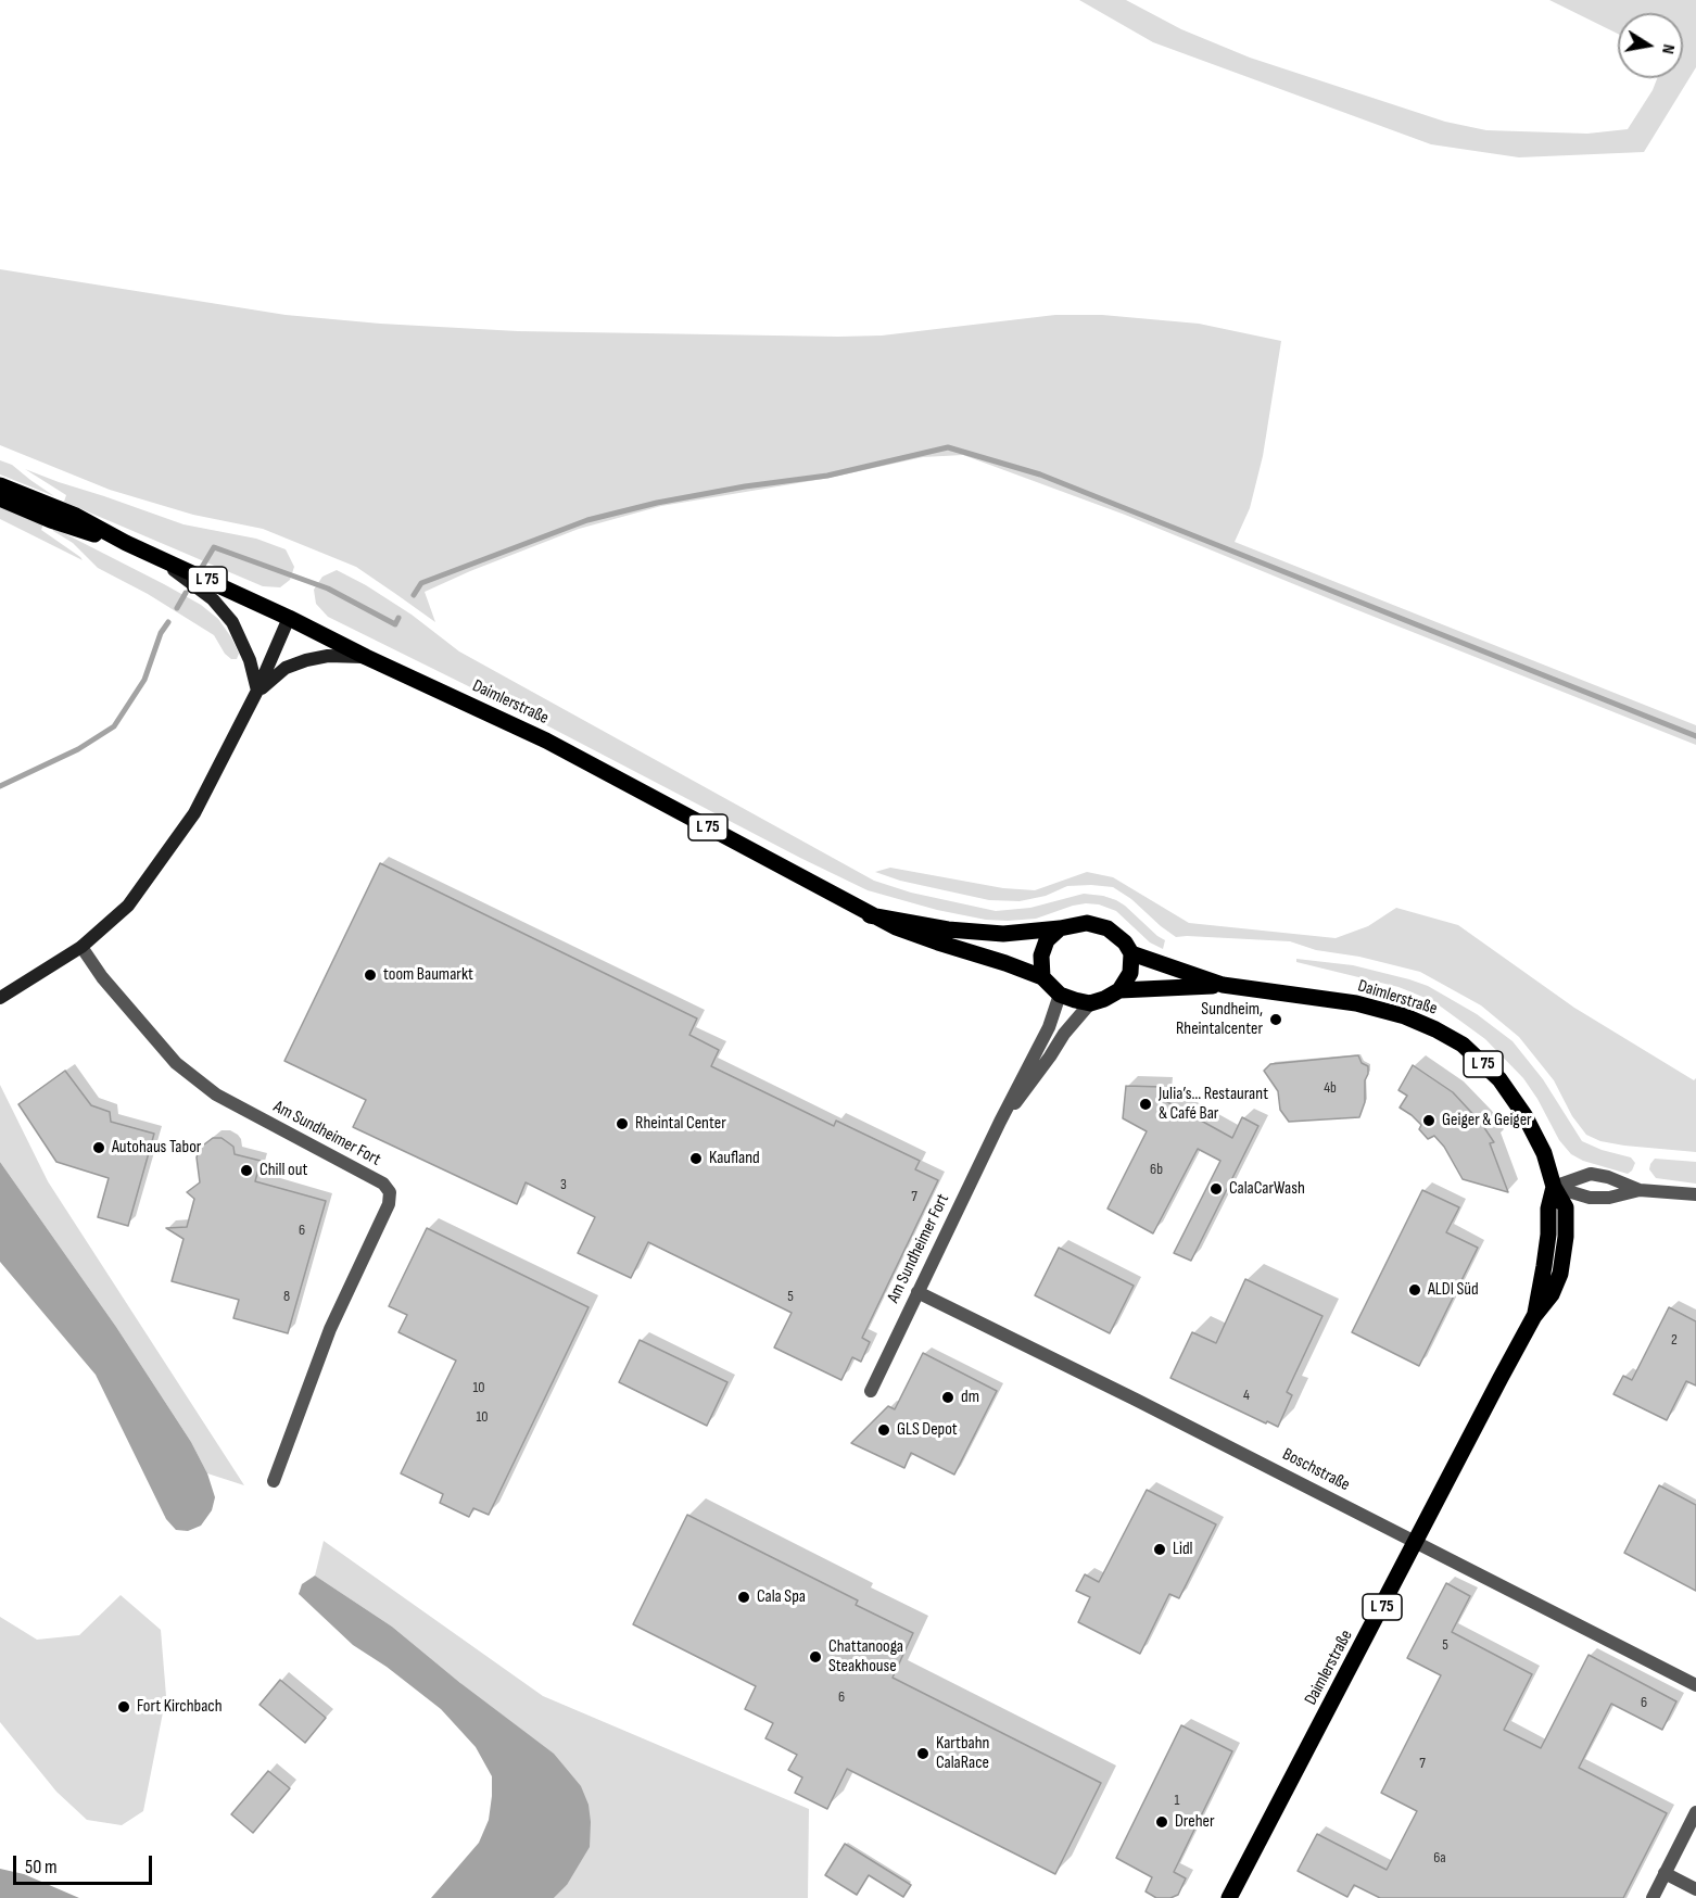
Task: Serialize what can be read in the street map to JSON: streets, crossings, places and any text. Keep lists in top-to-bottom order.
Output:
{
  "streets": {
    "main road": ["L 75", "Daimlerstraße"],
    "street": ["Am Sundheimer Fort", "Boschstraße"]
  },
  "crossings": [
    ["Daimlerstraße", "Am Sundheimer Fort"],
    ["Daimlerstraße", "Boschstraße"],
    ["Am Sundheimer Fort", "Boschstraße"]
  ],
  "places": [
    "toom Baumarkt",
    "Sundheim, Rheintalcenter",
    "Julia’s… Restaurant & Café Bar",
    "Geiger & Geiger",
    "Rheintal Center",
    "Autohaus Tabor",
    "Kaufland",
    "Chill out",
    "CalaCarWash",
    "ALDI Süd",
    "dm",
    "GLS Depot",
    "Lidl",
    "Cala Spa",
    "Chattanooga Steakhouse",
    "Fort Kirchbach",
    "Kartbahn CalaRace",
    "Dreher"
  ],
  "house_numbers": [
    "4b",
    "6b",
    "3",
    "7",
    "6",
    "8",
    "5",
    "2",
    "10",
    "4",
    "10",
    "5",
    "6",
    "6",
    "7",
    "1",
    "6a"
  ],
  "scale_bar": "50 m",
  "north": "right"
}
